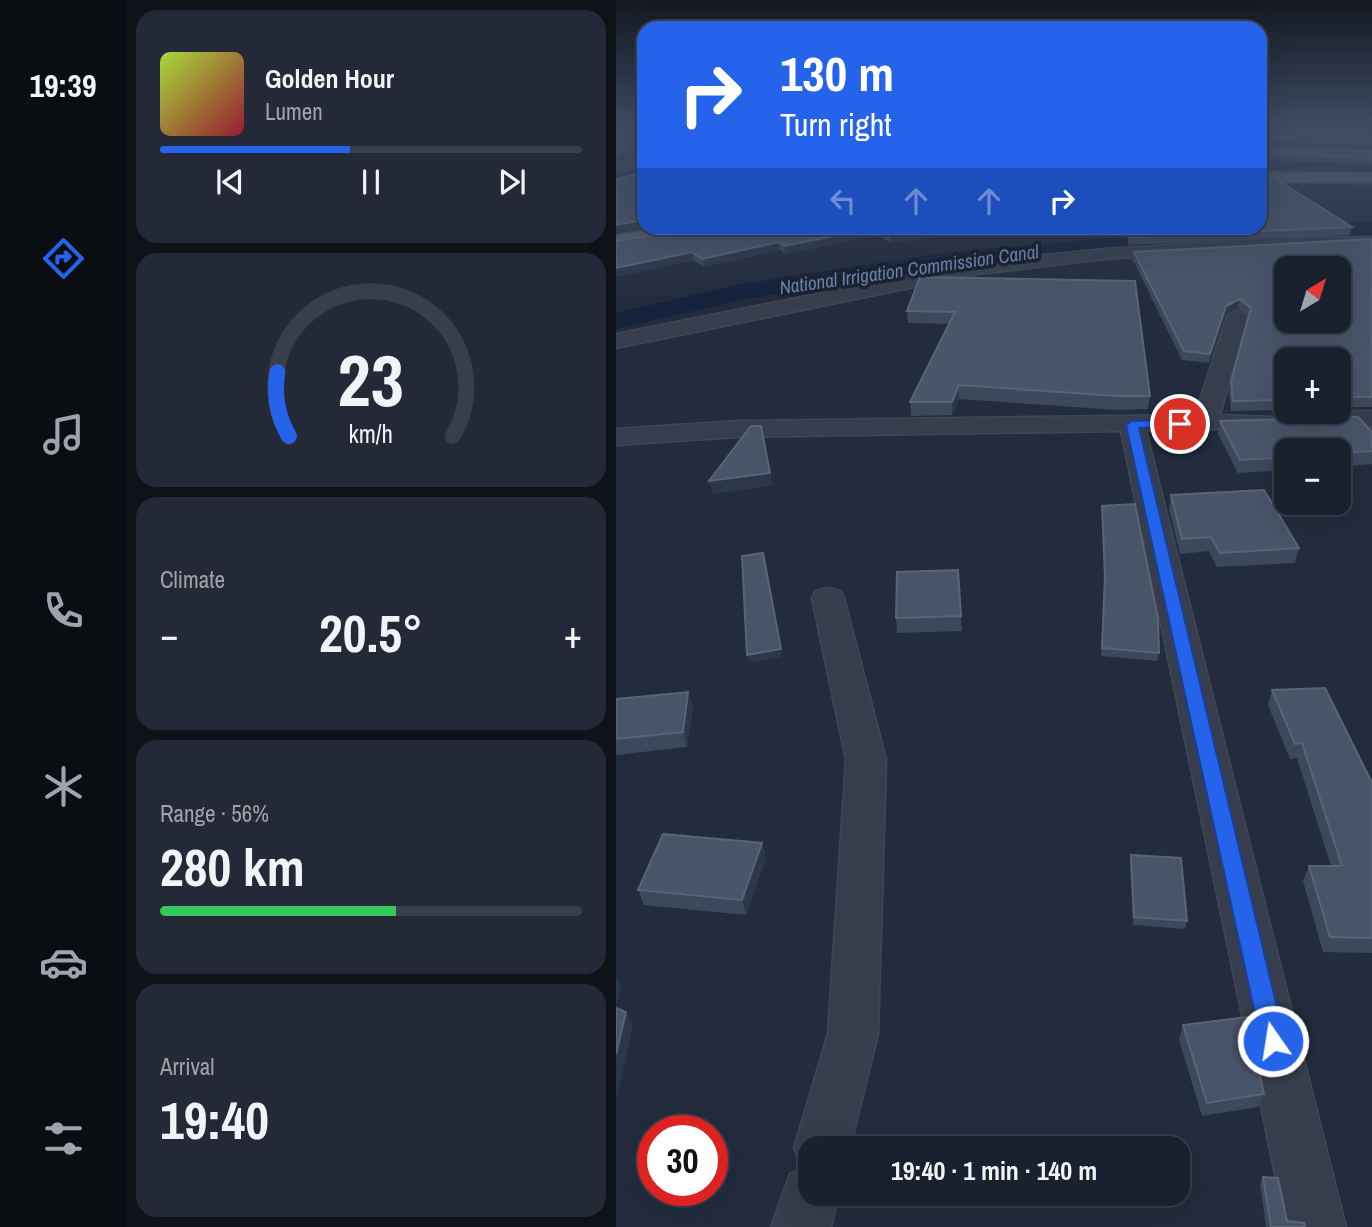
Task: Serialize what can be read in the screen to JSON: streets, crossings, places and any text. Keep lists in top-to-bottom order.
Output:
{
  "water": ["National Irrigation Commission Canal"],
  "north": "top right",
  "page": {
    "tabs": "19:39",
    "turn": ["130 m", "Turn right"],
    "song": ["Golden Hour", "Lumen"],
    "map_buttons": ["+", "−"],
    "tile": [
      "Climate",
      ["Range · 56%", "280 km"],
      ["Arrival", "19:40"]
    ],
    "heat": ["−", "20.5°", "+"],
    "limit": "30",
    "trip": "19:40 · 1 min · 140 m",
    "gauge": ["23", "km/h"]
  }
}
